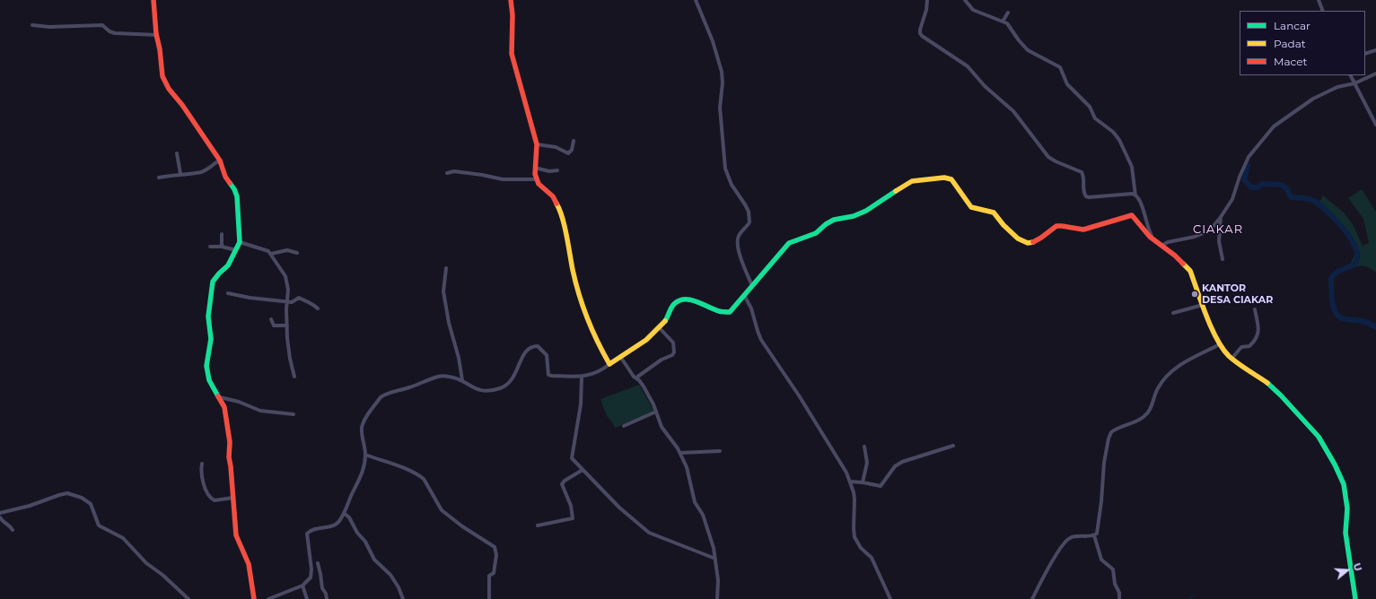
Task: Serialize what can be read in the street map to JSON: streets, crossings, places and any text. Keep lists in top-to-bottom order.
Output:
{
  "districts": ["CIAKAR"],
  "places": ["KANTOR DESA CIAKAR"],
  "legend": ["Lancar", "Padat", "Macet"],
  "north": "right"
}
